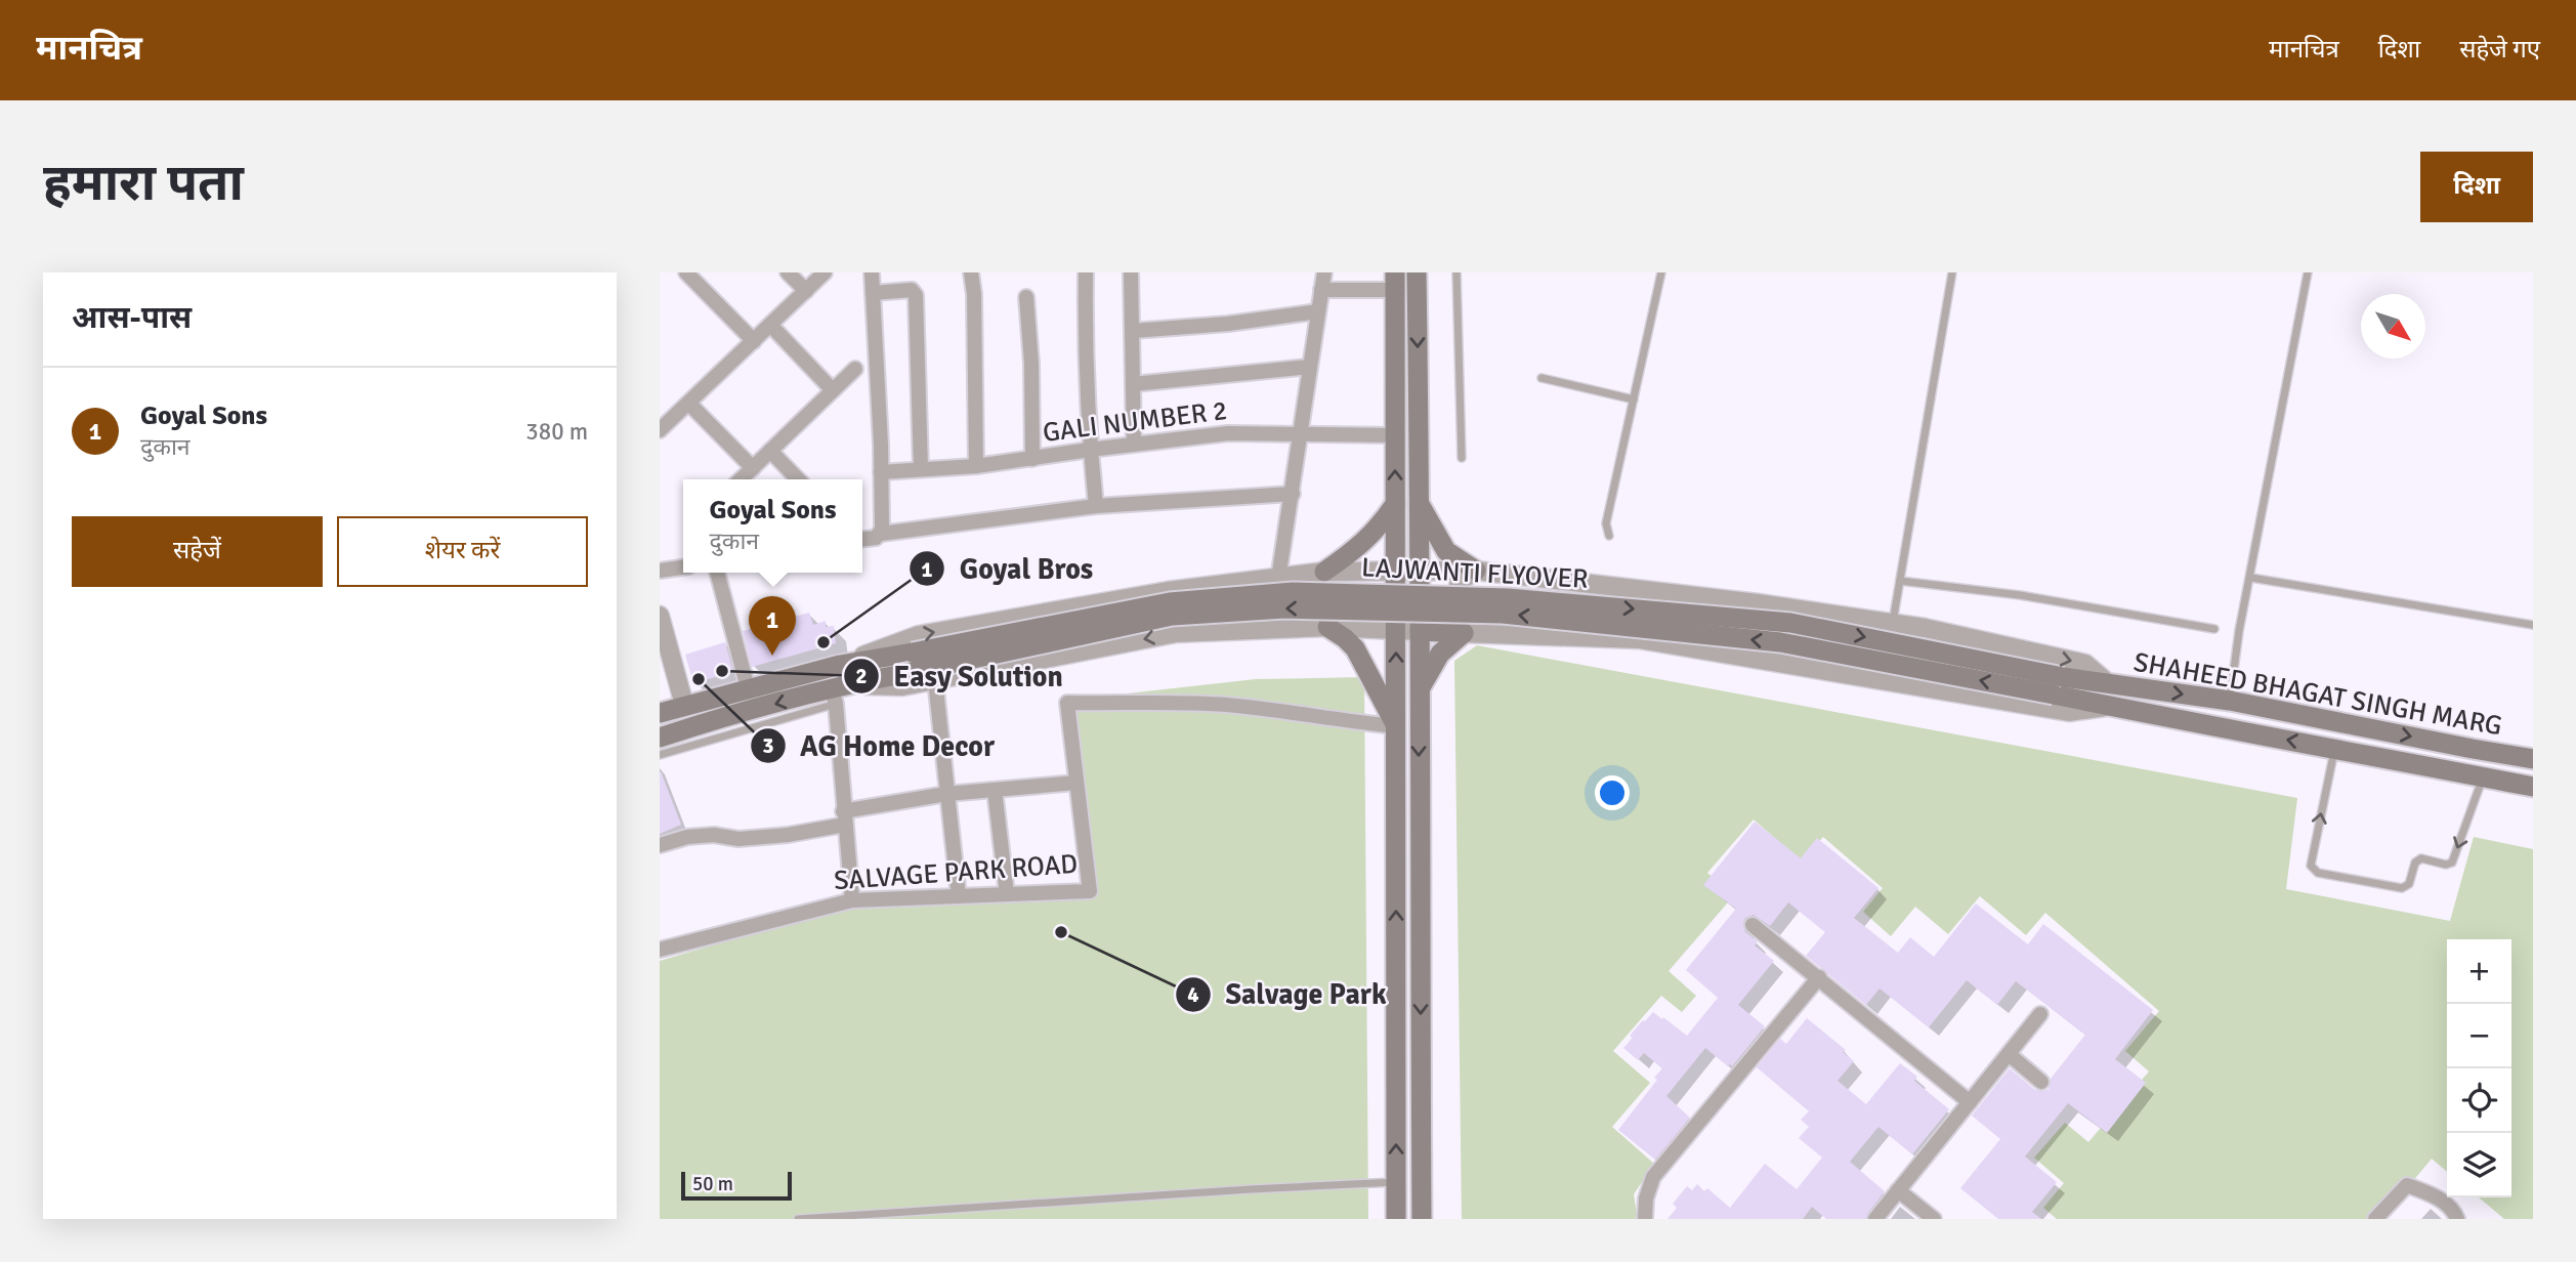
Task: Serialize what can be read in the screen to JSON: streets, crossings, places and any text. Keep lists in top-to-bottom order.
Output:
{
  "streets": {
    "main road": ["LAJWANTI FLYOVER", "SHAHEED BHAGAT SINGH MARG"],
    "street": ["GALI NUMBER 2", "SALVAGE PARK ROAD"]
  },
  "crossings": [
    ["LAJWANTI FLYOVER", "SHAHEED BHAGAT SINGH MARG"]
  ],
  "places": [
    "Goyal Bros",
    "Easy Solution",
    "AG Home Decor",
    "Salvage Park"
  ],
  "scale_bar": "50 m",
  "north": "bottom right",
  "page": {
    "header": "मानचित्र",
    "nav": ["मानचित्र", "दिशा", "सहेजे गए"],
    "buttons": [
      "दिशा",
      ["सहेजें", "शेयर करें"]
    ],
    "title": "हमारा पता",
    "heading": "आस-पास",
    "list": [
      {
        "mark": "1",
        "name": "Goyal Sons",
        "note": "दुकान",
        "value": "380 m"
      }
    ],
    "popup": ["Goyal Sons", "दुकान"],
    "pins": "1",
    "map_buttons": ["+", "−"],
    "scale": "50 m"
  }
}
